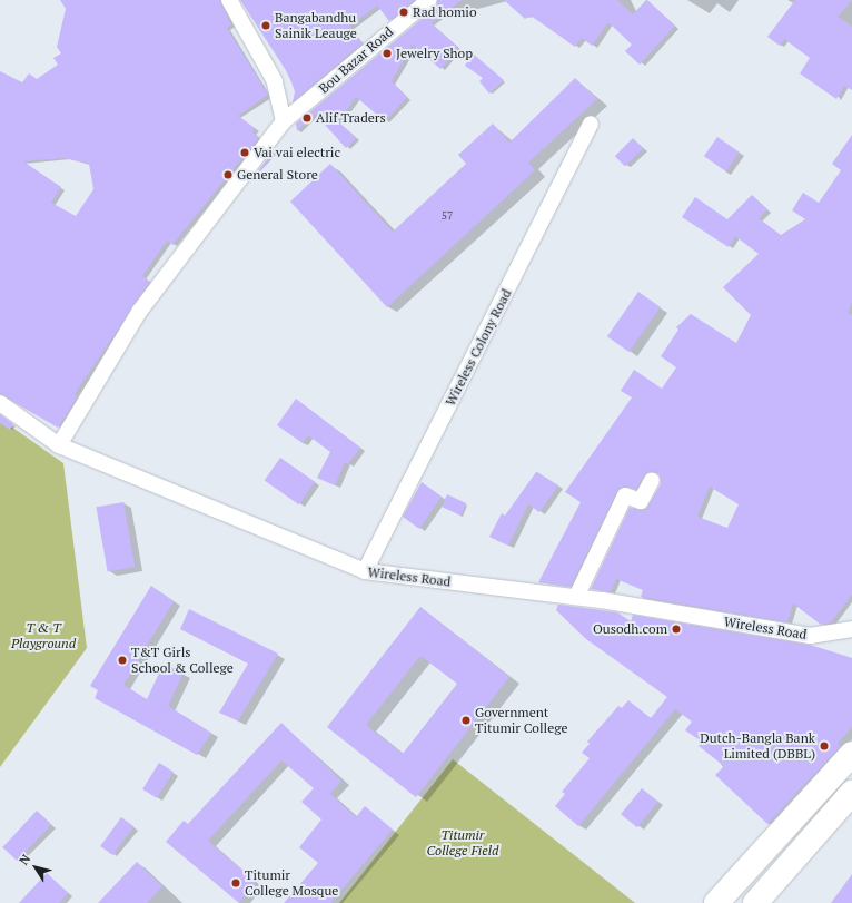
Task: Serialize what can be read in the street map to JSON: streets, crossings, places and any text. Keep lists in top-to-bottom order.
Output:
{
  "streets": {
    "street": ["Bou Bazar Road", "Wireless Colony Road", "Wireless Road"]
  },
  "crossings": [
    ["Bou Bazar Road", "Wireless Road"],
    ["Wireless Colony Road", "Wireless Road"]
  ],
  "parks": ["T & T Playground", "Titumir College Field"],
  "places": [
    "Rad homio",
    "Bangabandhu Sainik Leauge",
    "Jewelry Shop",
    "Alif Traders",
    "Vai vai electric",
    "General Store",
    "Ousodh.com",
    "T&T Girls School & College",
    "Government Titumir College",
    "Dutch-Bangla Bank Limited (DBBL)",
    "Titumir College Mosque"
  ],
  "house_numbers": ["57"],
  "north": "top left"
}
